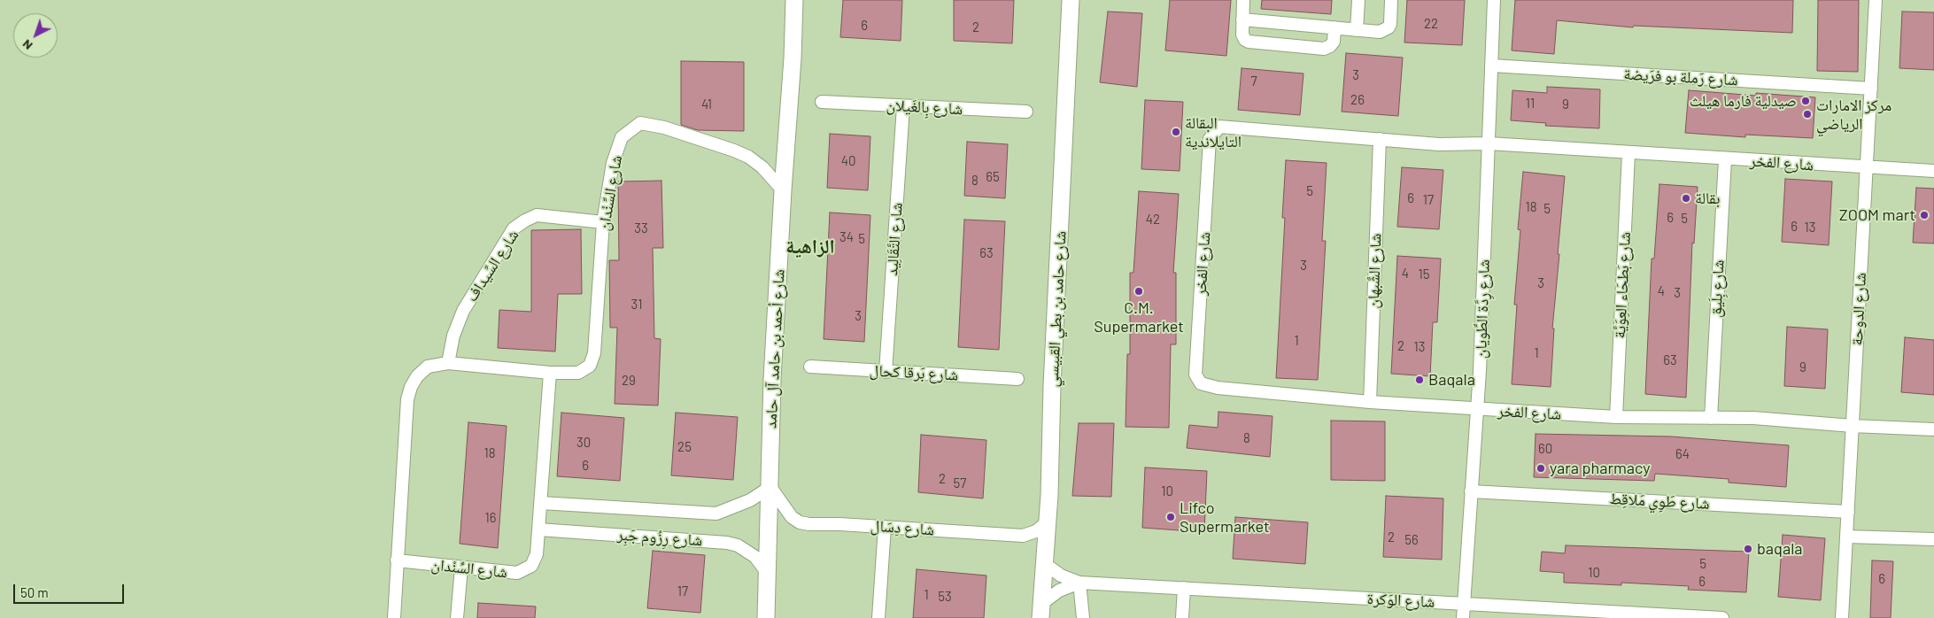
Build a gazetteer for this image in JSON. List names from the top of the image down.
{
  "streets": {
    "main road": ["شارع حامد بن بطي القبيسي", "شارع أحمد بن حامد آل حامد"],
    "street": [
      "شارع رَملة بو فرَيضة",
      "شارع بِالغَيلان",
      "شارع الفخر",
      "شارع السِّنْدان",
      "شارع التَّقَالِيد",
      "شارع السِّيداف",
      "شارع الشَّبهان",
      "شارع بَطحَاء العِوَيَّة",
      "شارع بِلَيق",
      "شارع رِدَّة الطِّويان",
      "شارع الدوحة",
      "شارع بَرقا كحال",
      "شارع طَوِي مَلاقِط",
      "شارع دِسَال",
      "شارع رِزُوم جَبِر",
      "شارع الوَكرة"
    ]
  },
  "crossings": [
    ["شارع رَملة بو فرَيضة", "شارع رِدَّة الطِّويان"],
    ["شارع رَملة بو فرَيضة", "شارع الدوحة"],
    ["شارع بِالغَيلان", "شارع التَّقَالِيد"],
    ["شارع الفخر", "شارع الشَّبهان"],
    ["شارع الفخر", "شارع بَطحَاء العِوَيَّة"],
    ["شارع الفخر", "شارع بِلَيق"],
    ["شارع الفخر", "شارع رِدَّة الطِّويان"],
    ["شارع الفخر", "شارع الدوحة"],
    ["شارع السِّنْدان", "شارع السِّيداف"],
    ["شارع السِّنْدان", "شارع أحمد بن حامد آل حامد"],
    ["شارع السِّنْدان", "شارع رِزُوم جَبِر"],
    ["شارع التَّقَالِيد", "شارع بَرقا كحال"],
    ["شارع حامد بن بطي القبيسي", "شارع دِسَال"],
    ["شارع حامد بن بطي القبيسي", "شارع الوَكرة"],
    ["شارع رِدَّة الطِّويان", "شارع طَوِي مَلاقِط"],
    ["شارع رِدَّة الطِّويان", "شارع الوَكرة"],
    ["شارع الدوحة", "شارع طَوِي مَلاقِط"],
    ["شارع أحمد بن حامد آل حامد", "شارع دِسَال"],
    ["شارع أحمد بن حامد آل حامد", "شارع رِزُوم جَبِر"],
    ["شارع دِسَال", "شارع رِزُوم جَبِر"]
  ],
  "districts": ["الزاهية"],
  "places": [
    "صيدلية فارما هيلث",
    "مركز الامارات الرياضي",
    "البقالة التايلاندية",
    "بقالة",
    "ZOOM mart",
    "C.M. Supermarket",
    "Baqala",
    "yara pharmacy",
    "Lifco Supermarket",
    "baqala"
  ],
  "house_numbers": [
    "22",
    "6",
    "2",
    "3",
    "7",
    "26",
    "11",
    "41",
    "9",
    "40",
    "65",
    "8",
    "5",
    "6",
    "17",
    "18",
    "5",
    "6",
    "5",
    "42",
    "6",
    "13",
    "33",
    "34",
    "5",
    "63",
    "3",
    "4",
    "15",
    "3",
    "4",
    "3",
    "31",
    "3",
    "1",
    "2",
    "13",
    "1",
    "63",
    "9",
    "29",
    "8",
    "30",
    "25",
    "60",
    "18",
    "64",
    "6",
    "2",
    "57",
    "10",
    "16",
    "2",
    "56",
    "5",
    "10",
    "6",
    "6",
    "17",
    "1",
    "53"
  ],
  "scale_bar": "50 m",
  "north": "bottom left"
}
